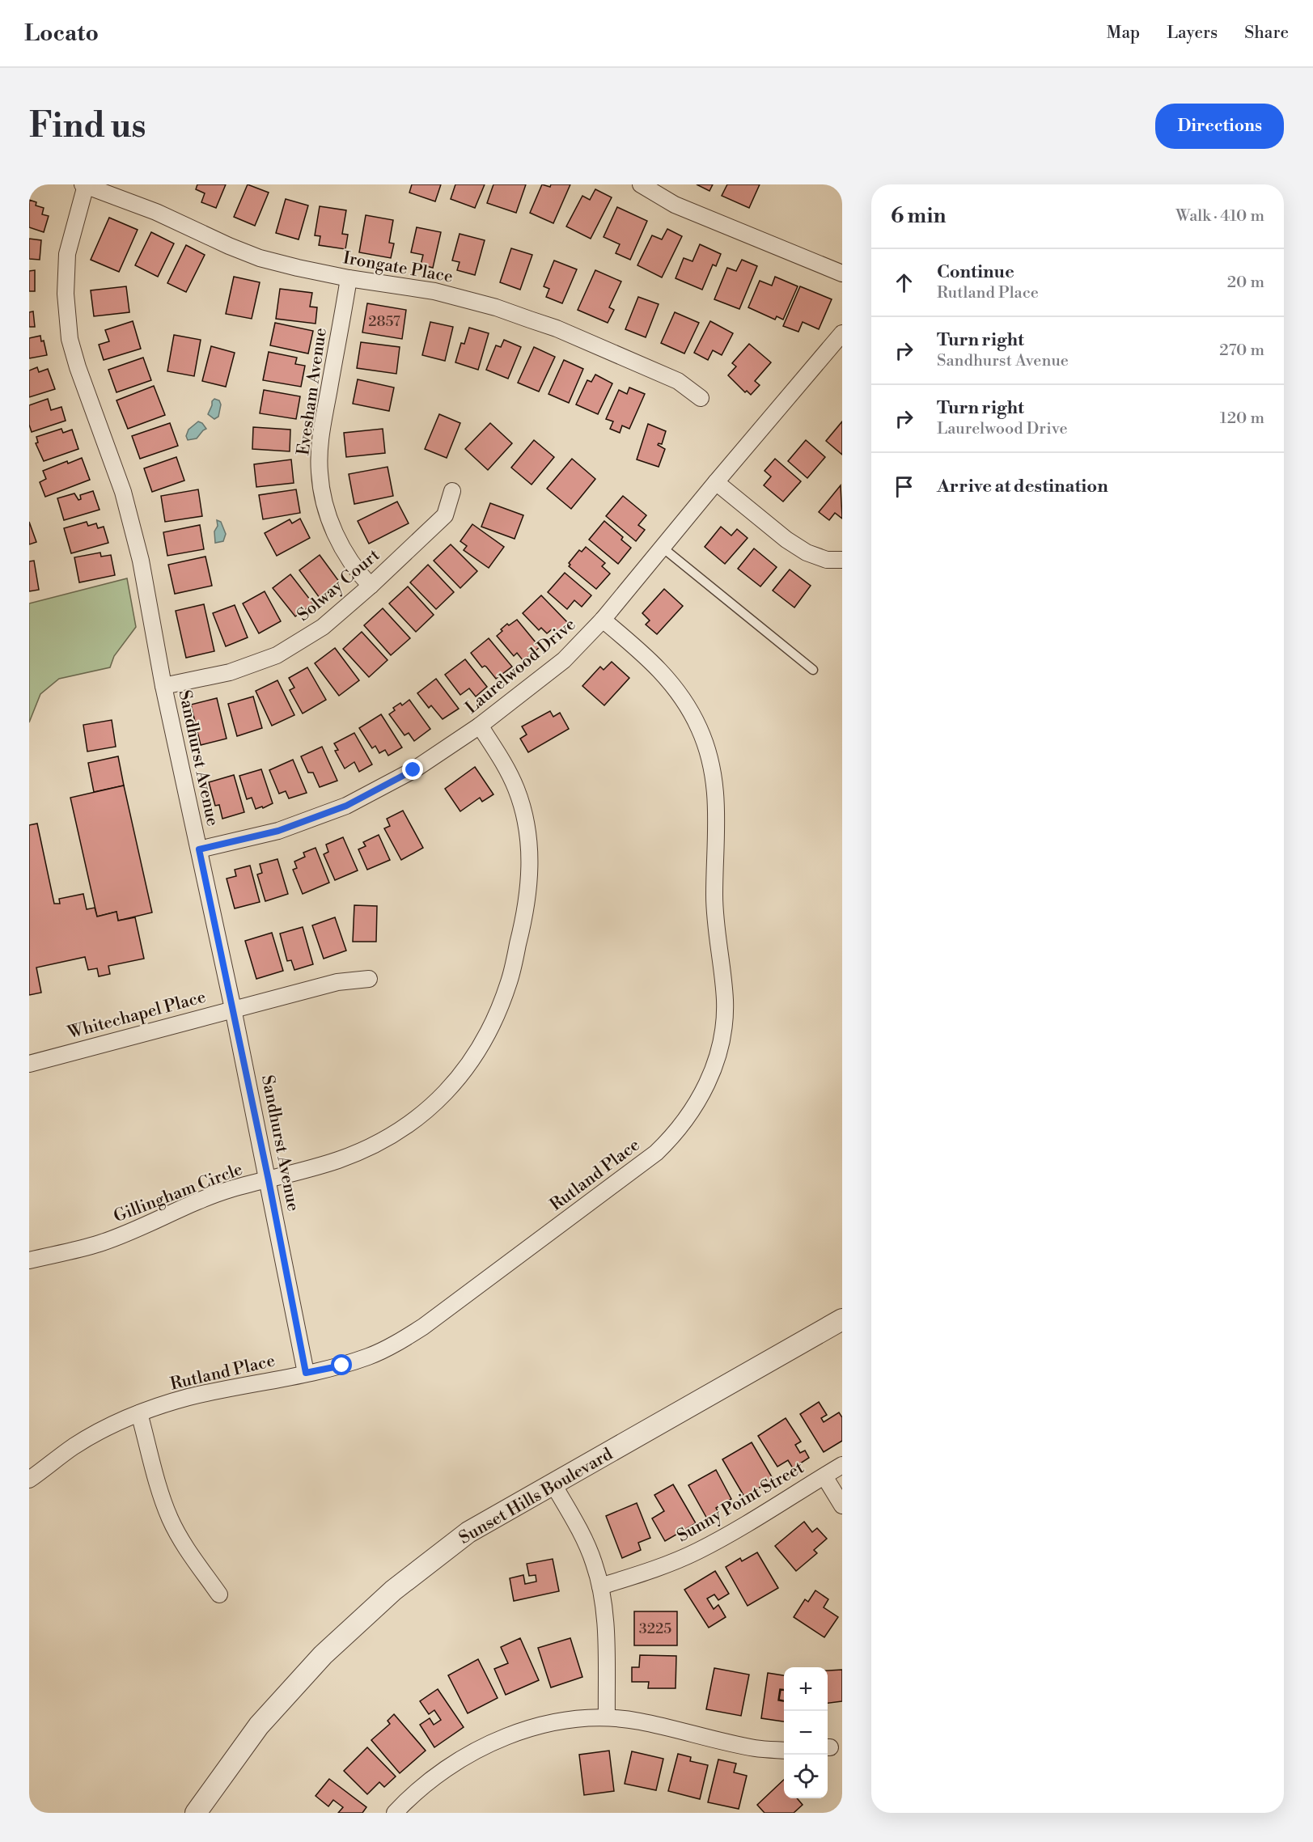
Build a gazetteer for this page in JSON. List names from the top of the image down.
{
  "streets": {
    "street": [
      "Irongate Place",
      "Evesham Avenue",
      "Solway Court",
      "Laurelwood Drive",
      "Sandhurst Avenue",
      "Whitechapel Place",
      "Rutland Place",
      "Gillingham Circle",
      "Sunset Hills Boulevard",
      "Sunny Point Street"
    ]
  },
  "crossings": [
    ["Irongate Place", "Evesham Avenue"],
    ["Irongate Place", "Sandhurst Avenue"],
    ["Evesham Avenue", "Solway Court"],
    ["Solway Court", "Sandhurst Avenue"],
    ["Laurelwood Drive", "Sandhurst Avenue"],
    ["Laurelwood Drive", "Rutland Place"],
    ["Laurelwood Drive", "Gillingham Circle"],
    ["Sandhurst Avenue", "Whitechapel Place"],
    ["Sandhurst Avenue", "Rutland Place"],
    ["Sandhurst Avenue", "Gillingham Circle"]
  ],
  "house_numbers": ["2857", "3225"],
  "page": {
    "header": "Locato",
    "nav": ["Map", "Layers", "Share"],
    "buttons": "Directions",
    "title": "Find us",
    "heading": ["6 min", "Walk · 410 m"],
    "list": [
      ["Continue", "Rutland Place", "20 m"],
      ["Turn right", "Sandhurst Avenue", "270 m"],
      ["Turn right", "Laurelwood Drive", "120 m"],
      "Arrive at destination"
    ],
    "map_buttons": ["+", "−"]
  }
}
